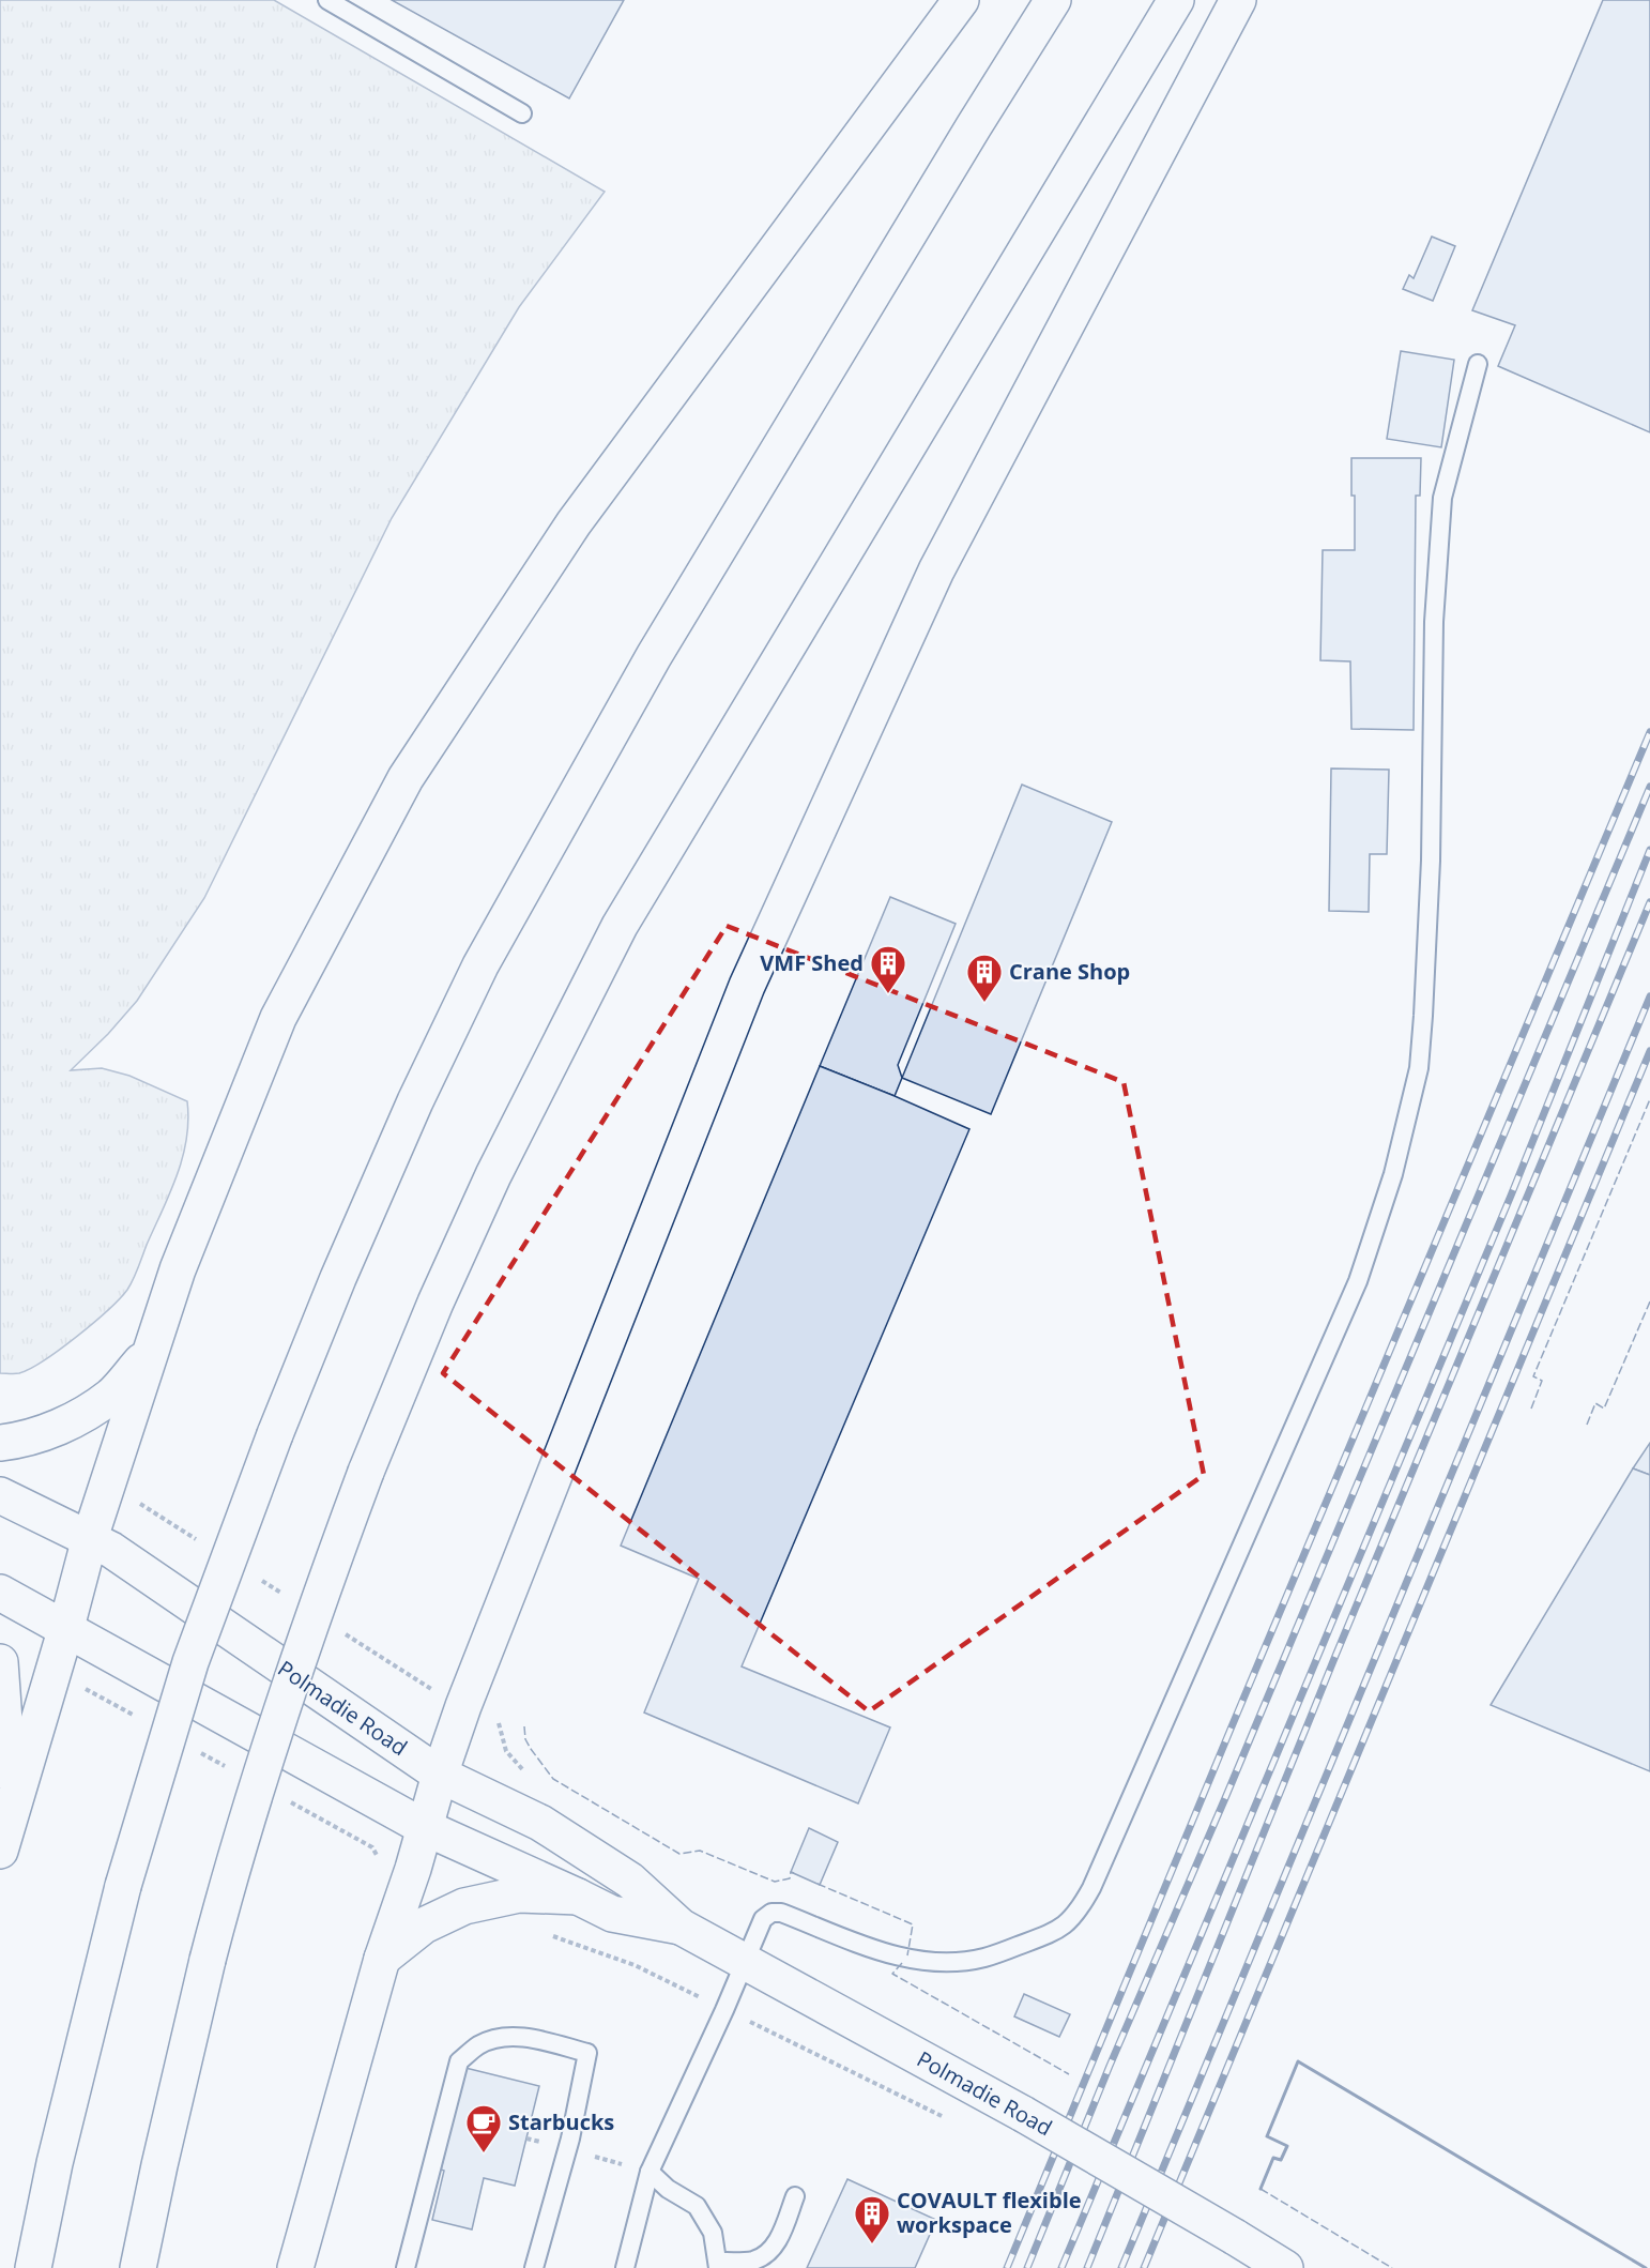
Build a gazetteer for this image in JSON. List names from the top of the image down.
{
  "streets": {
    "main road": ["Polmadie Road"]
  },
  "places": {
    "building": ["VMF Shed", "Crane Shop", "COVAULT flexible workspace"],
    "cafe": ["Starbucks"]
  }
}
